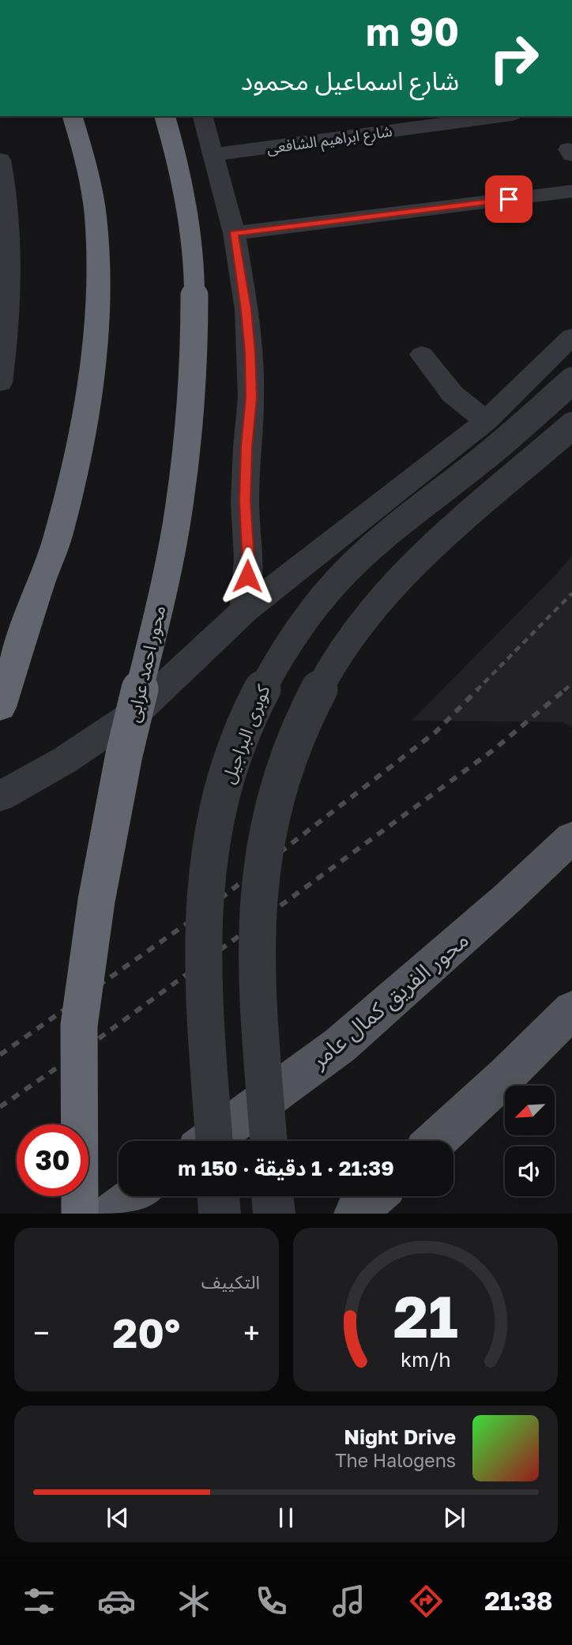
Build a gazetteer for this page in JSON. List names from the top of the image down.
{
  "streets": {
    "highway": ["محور احمد عرابى"],
    "main road": ["محور الفريق كمال عامر"],
    "street": ["شارع ابراهيم الشافعى", "كوبرى البراجيل"]
  },
  "north": "bottom left",
  "page": {
    "turn": ["90 m", "شارع اسماعيل محمود"],
    "limit": "30",
    "trip": "21:39 · 1 دقيقة · 150 m",
    "tile": "التكييف",
    "heat": ["−", "20°", "+"],
    "song": ["Night Drive", "The Halogens"],
    "tabs": "21:38",
    "gauge": ["21", "km/h"]
  }
}
